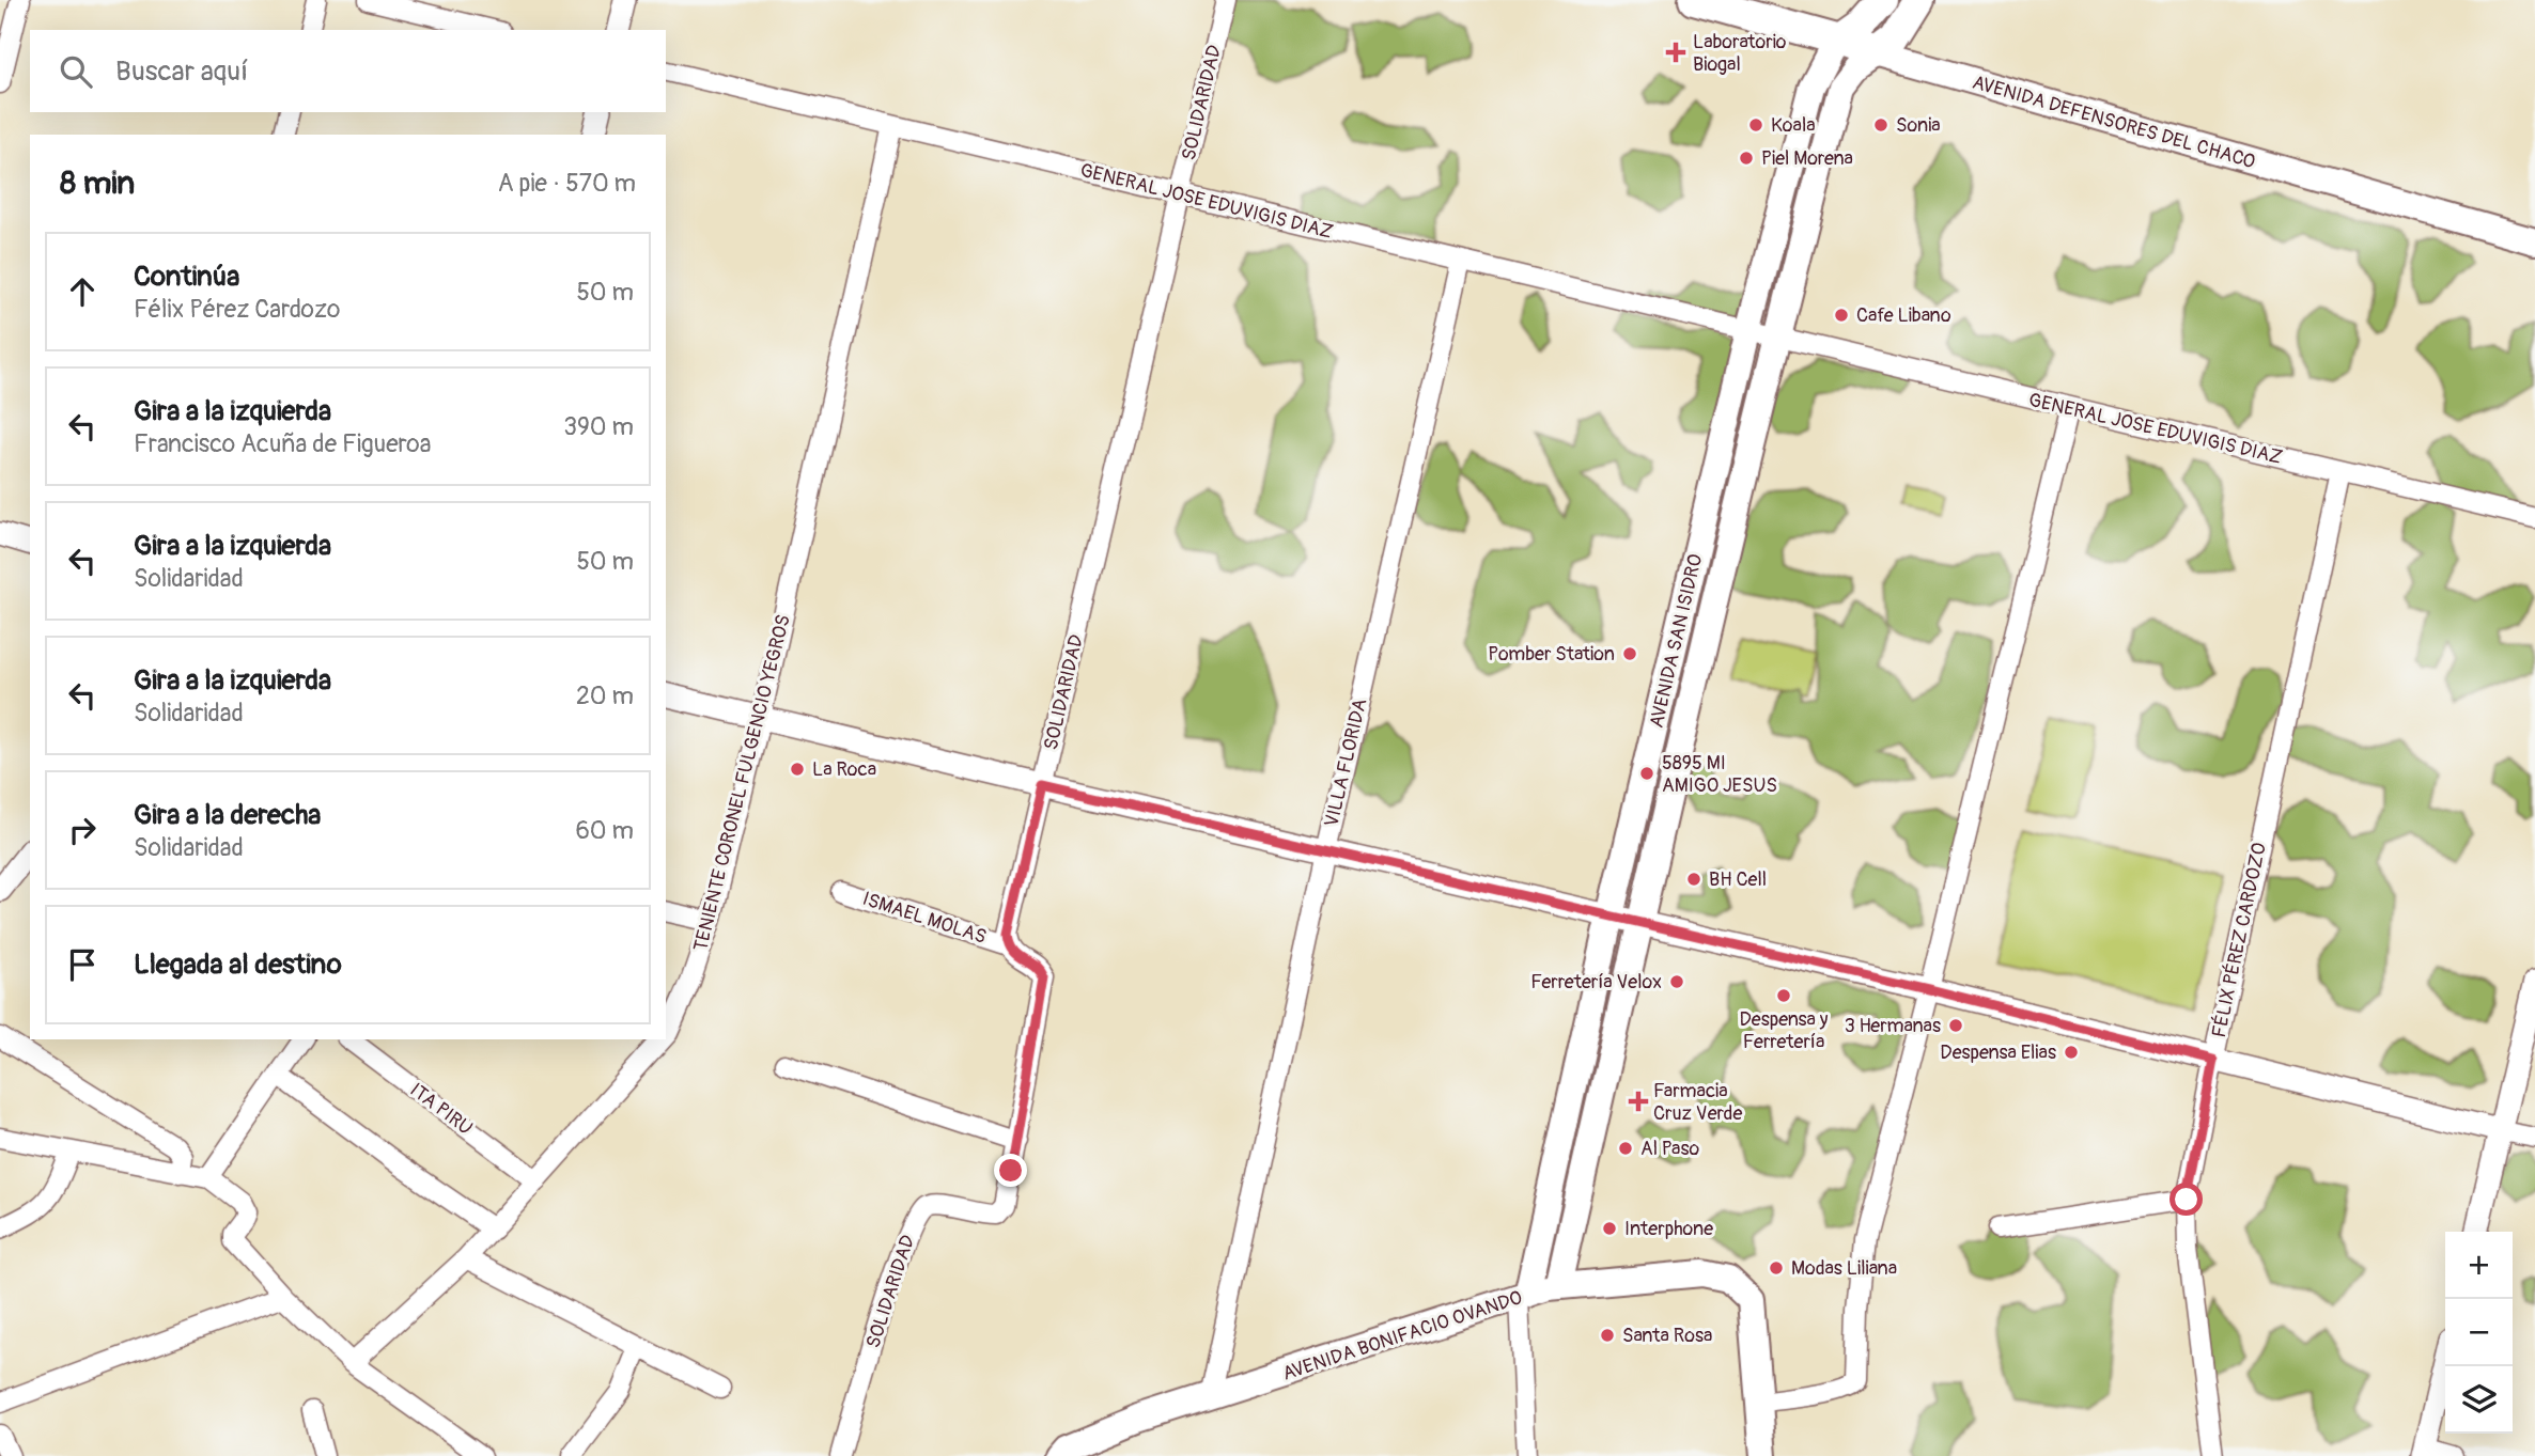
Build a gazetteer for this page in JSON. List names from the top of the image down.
{
  "streets": {
    "main road": ["AVENIDA DEFENSORES DEL CHACO", "AVENIDA SAN ISIDRO", "AVENIDA BONIFACIO OVANDO"],
    "street": [
      "SOLIDARIDAD",
      "GENERAL JOSE EDUVIGIS DIAZ",
      "VILLA FLORIDA",
      "TENIENTE CORONEL FULGENCIO YEGROS",
      "ISMAEL MOLAS",
      "FÉLIX PÉREZ CARDOZO",
      "ITA PIRU"
    ]
  },
  "crossings": [
    ["SOLIDARIDAD", "GENERAL JOSE EDUVIGIS DIAZ"],
    ["SOLIDARIDAD", "ISMAEL MOLAS"],
    ["AVENIDA DEFENSORES DEL CHACO", "AVENIDA SAN ISIDRO"],
    ["GENERAL JOSE EDUVIGIS DIAZ", "AVENIDA SAN ISIDRO"],
    ["GENERAL JOSE EDUVIGIS DIAZ", "VILLA FLORIDA"],
    ["GENERAL JOSE EDUVIGIS DIAZ", "TENIENTE CORONEL FULGENCIO YEGROS"],
    ["GENERAL JOSE EDUVIGIS DIAZ", "FÉLIX PÉREZ CARDOZO"],
    ["AVENIDA SAN ISIDRO", "AVENIDA BONIFACIO OVANDO"],
    ["VILLA FLORIDA", "AVENIDA BONIFACIO OVANDO"],
    ["TENIENTE CORONEL FULGENCIO YEGROS", "ITA PIRU"]
  ],
  "places": {
    "health": ["Laboratorio Biogal", "Farmacia Cruz Verde"],
    "other": [
      "Koala",
      "Sonia",
      "Piel Morena",
      "Cafe Libano",
      "Pomber Station",
      "La Roca",
      "5895 MI AMIGO JESUS",
      "BH Cell",
      "Ferretería Velox",
      "Despensa y Ferretería",
      "3 Hermanas",
      "Despensa Elias",
      "Al Paso",
      "Interphone",
      "Modas Liliana",
      "Santa Rosa"
    ]
  },
  "page": {
    "search": "Buscar aquí",
    "heading": ["8 min", "A pie · 570 m"],
    "list": [
      ["Continúa", "Félix Pérez Cardozo", "50 m"],
      ["Gira a la izquierda", "Francisco Acuña de Figueroa", "390 m"],
      ["Gira a la izquierda", "Solidaridad", "50 m"],
      ["Gira a la izquierda", "Solidaridad", "20 m"],
      ["Gira a la derecha", "Solidaridad", "60 m"],
      "Llegada al destino"
    ],
    "map_buttons": ["+", "−"]
  }
}
